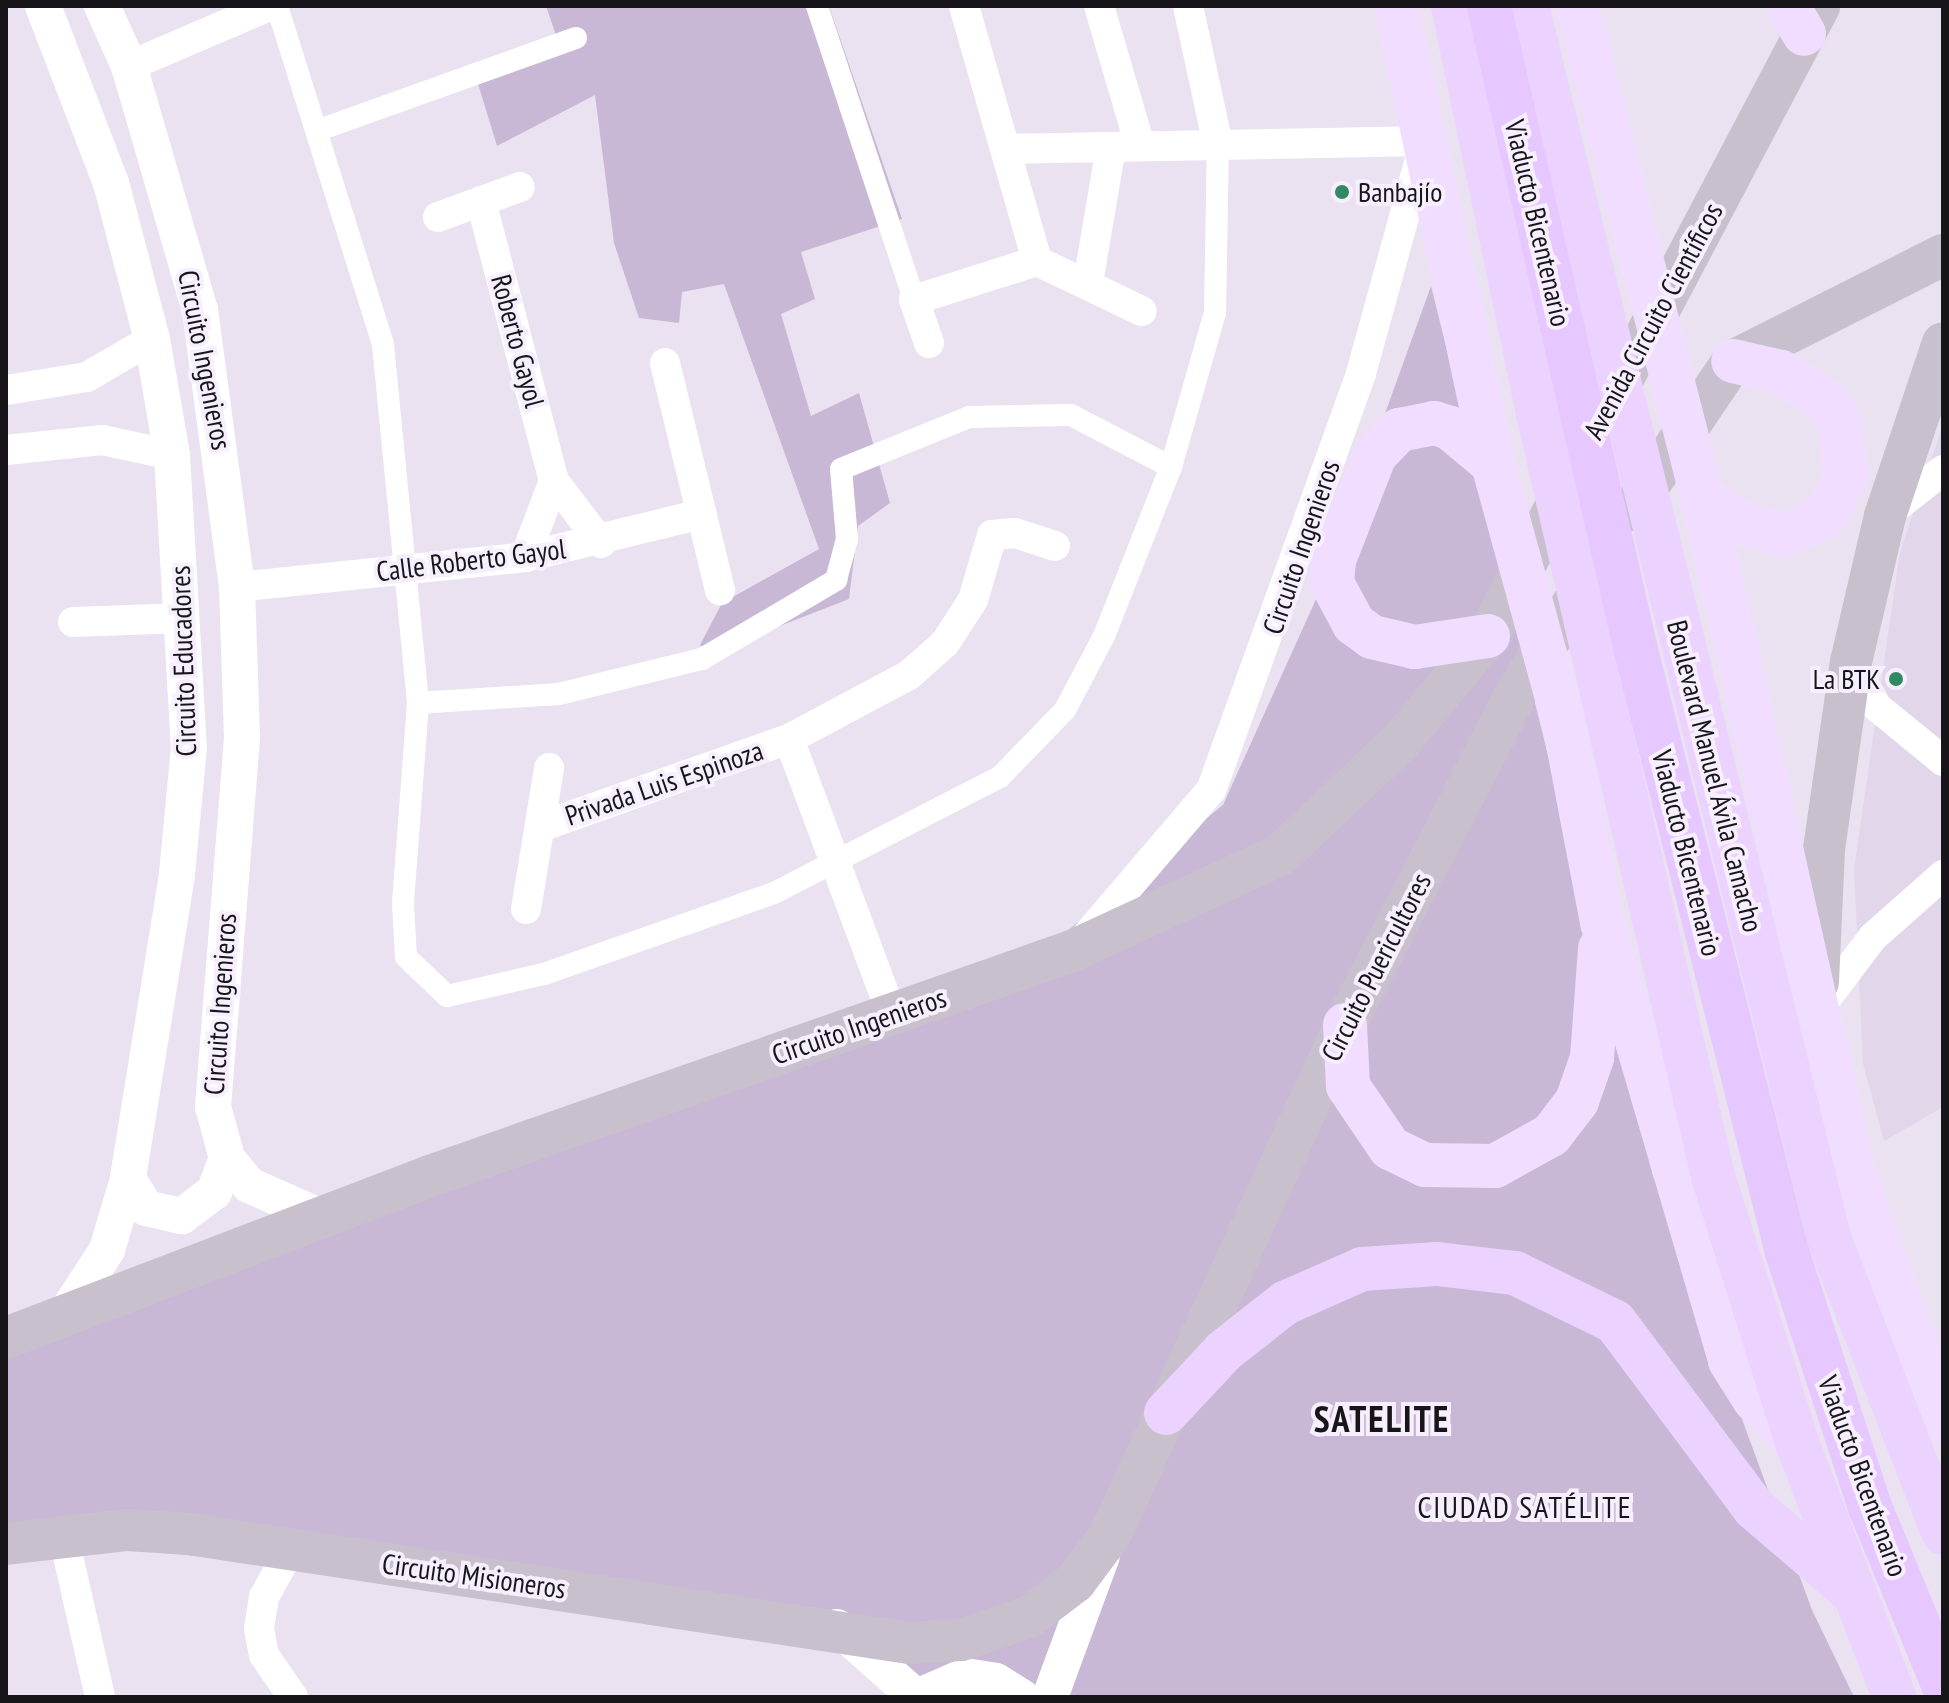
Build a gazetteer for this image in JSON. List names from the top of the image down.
{
  "streets": {
    "highway": ["Viaducto Bicentenario", "Boulevard Manuel Ávila Camacho"],
    "main road": [
      "Avenida Circuito Científicos",
      "Circuito Ingenieros",
      "Circuito Puericultores",
      "Circuito Misioneros"
    ],
    "street": [
      "Roberto Gayol",
      "Calle Roberto Gayol",
      "Circuito Educadores",
      "Privada Luis Espinoza"
    ]
  },
  "crossings": [
    ["Avenida Circuito Científicos", "Circuito Ingenieros"],
    ["Roberto Gayol", "Calle Roberto Gayol"],
    ["Circuito Ingenieros", "Calle Roberto Gayol"],
    ["Circuito Ingenieros", "Privada Luis Espinoza"],
    ["Circuito Puericultores", "Circuito Misioneros"]
  ],
  "districts": ["SATELITE", "CIUDAD SATÉLITE"],
  "places": ["Banbajío", "La BTK"]
}
